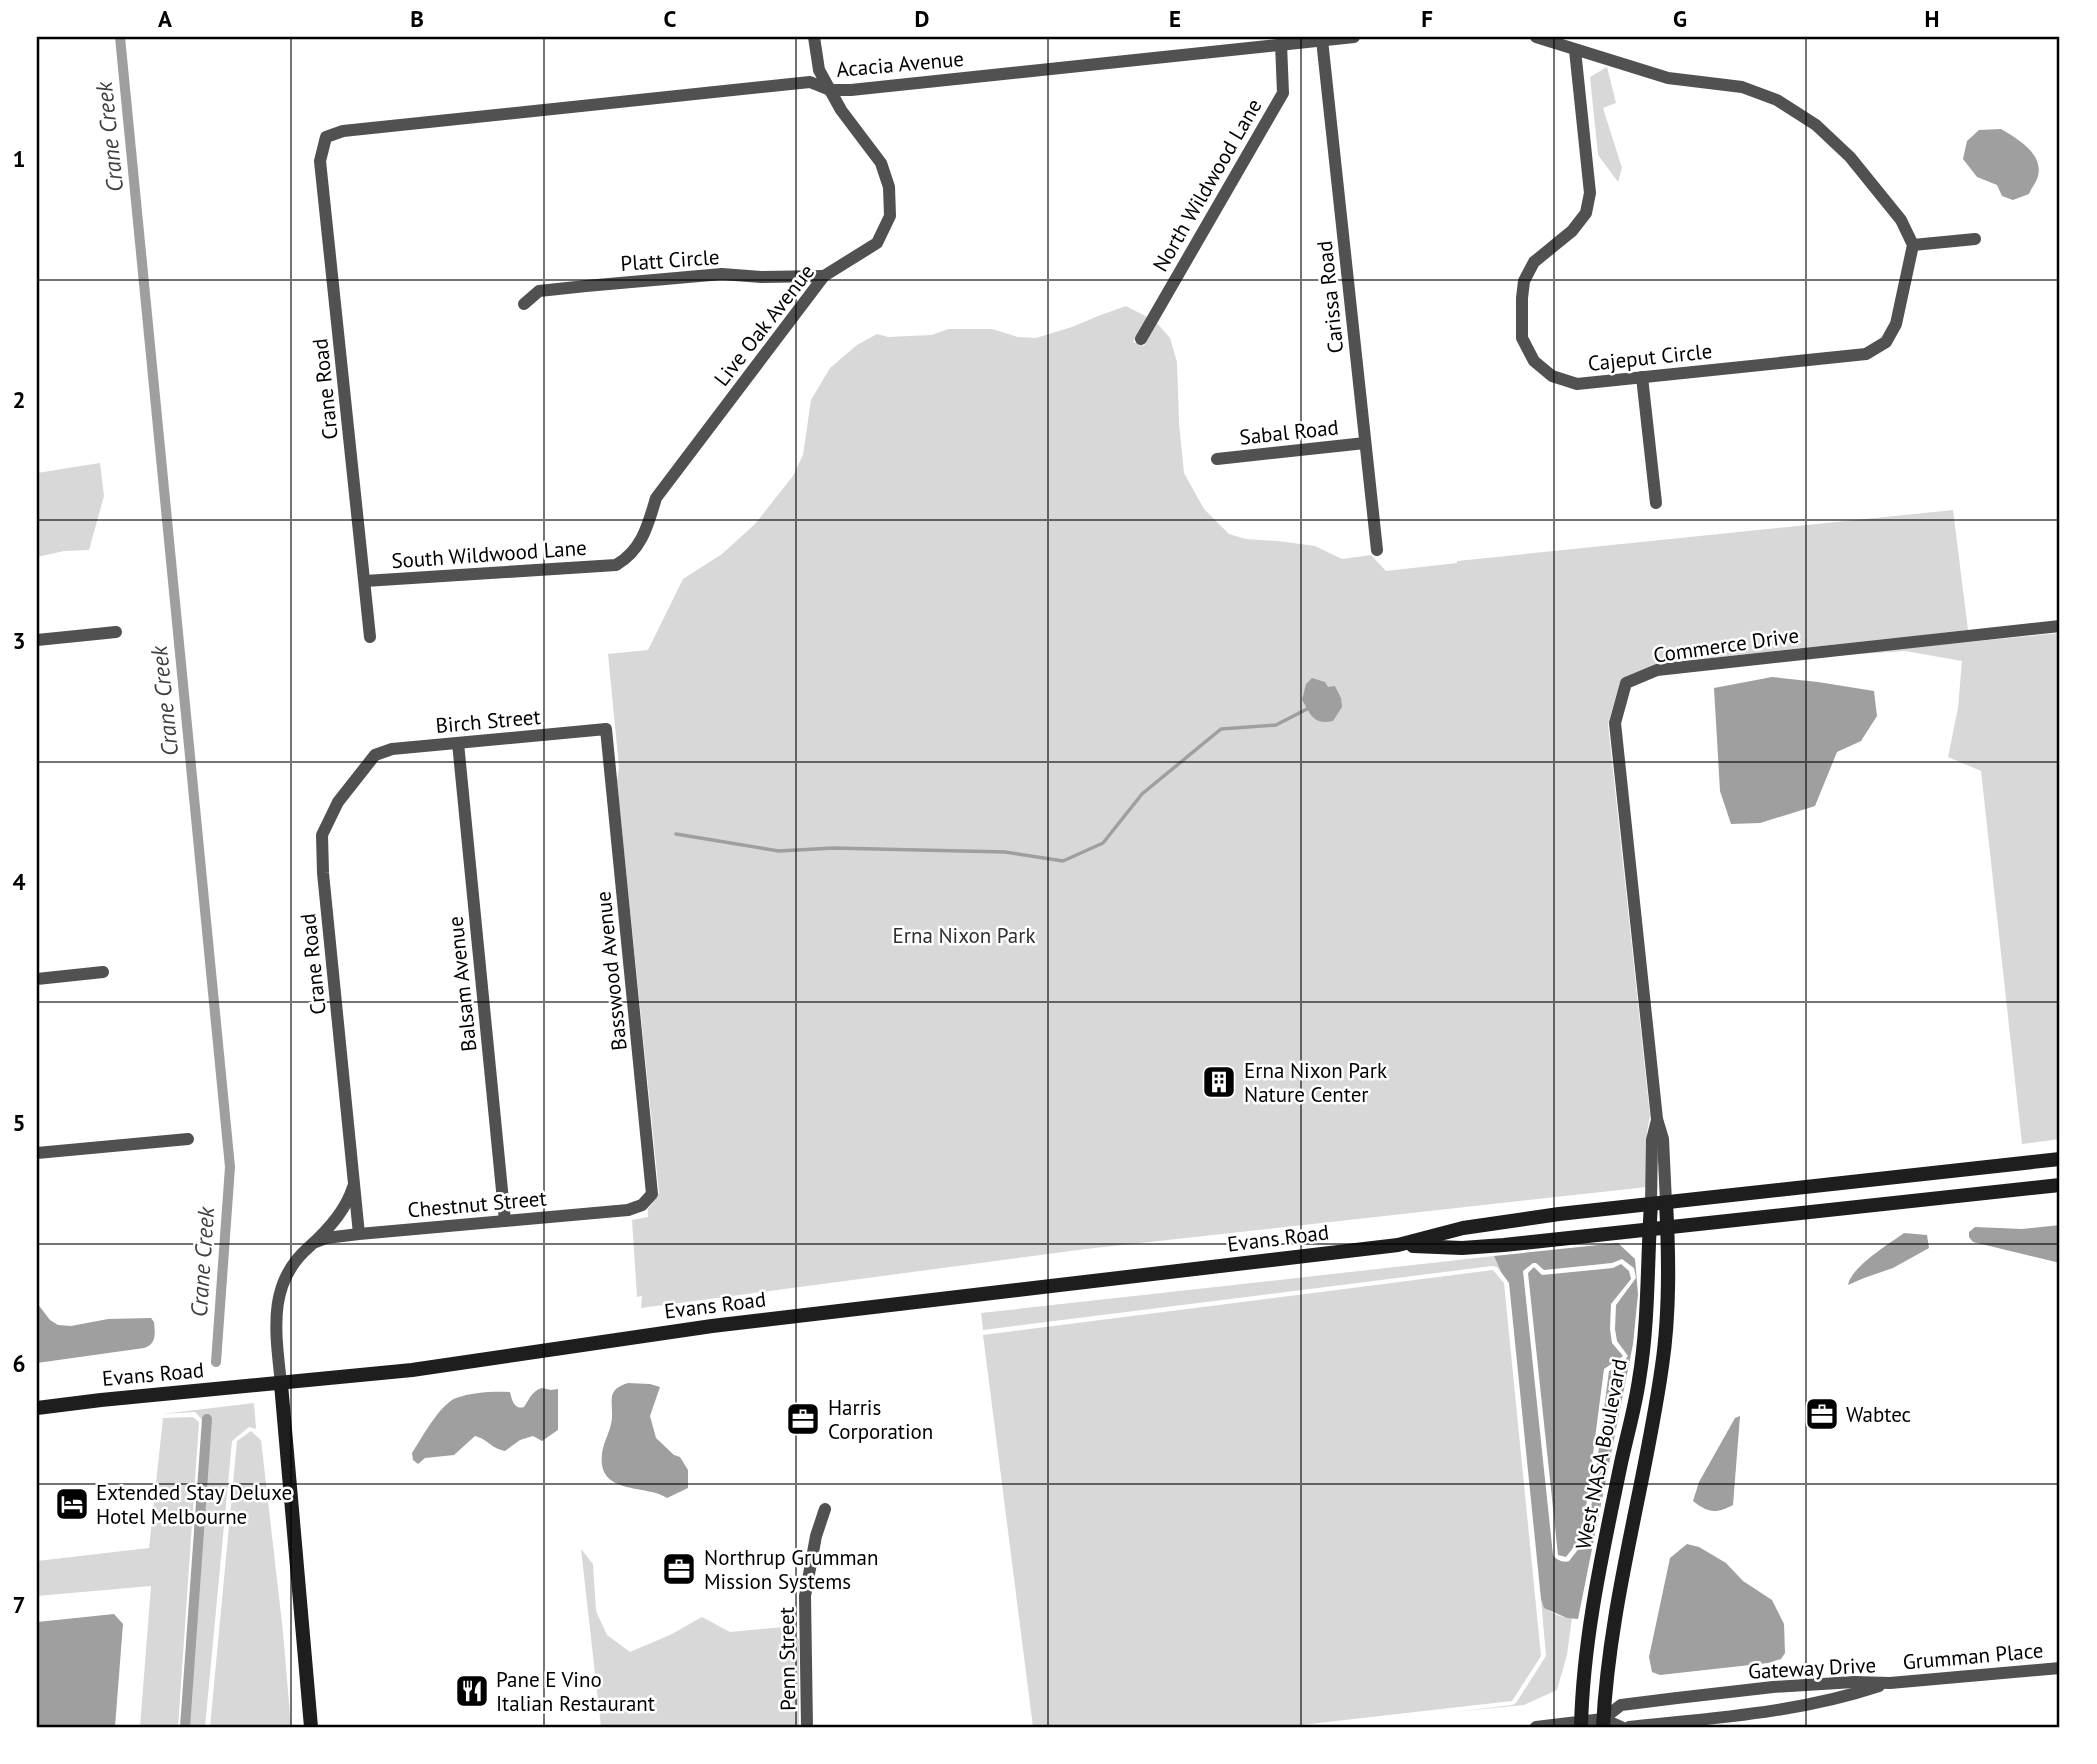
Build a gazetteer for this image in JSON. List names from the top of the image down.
{
  "streets": {
    "street": [
      "Acacia Avenue",
      "North Wildwood Lane",
      "Platt Circle",
      "Carissa Road",
      "Live Oak Avenue",
      "Cajeput Circle",
      "Crane Road",
      "Sabal Road",
      "South Wildwood Lane",
      "Commerce Drive",
      "Birch Street",
      "Basswood Avenue",
      "Balsam Avenue",
      "Chestnut Street",
      "Evans Road",
      "West NASA Boulevard",
      "Grumman Place",
      "Penn Street",
      "Gateway Drive"
    ]
  },
  "crossings": [
    ["Acacia Avenue", "North Wildwood Lane"],
    ["Acacia Avenue", "Carissa Road"],
    ["Acacia Avenue", "Live Oak Avenue"],
    ["Acacia Avenue", "Crane Road"],
    ["Platt Circle", "Live Oak Avenue"],
    ["Carissa Road", "Sabal Road"],
    ["Live Oak Avenue", "South Wildwood Lane"],
    ["Crane Road", "South Wildwood Lane"],
    ["Crane Road", "Birch Street"],
    ["Crane Road", "Chestnut Street"],
    ["Commerce Drive", "Evans Road"],
    ["Commerce Drive", "West NASA Boulevard"],
    ["Birch Street", "Basswood Avenue"],
    ["Birch Street", "Balsam Avenue"],
    ["Basswood Avenue", "Chestnut Street"],
    ["Balsam Avenue", "Chestnut Street"],
    ["Evans Road", "West NASA Boulevard"],
    ["West NASA Boulevard", "Gateway Drive"],
    ["Grumman Place", "Gateway Drive"]
  ],
  "water": ["Crane Creek"],
  "parks": ["Erna Nixon Park"],
  "places": {
    "building": ["Erna Nixon Park Nature Center"],
    "office": ["Wabtec", "Harris Corporation", "Northrup Grumman Mission Systems"],
    "hotel": ["Extended Stay Deluxe Hotel Melbourne"],
    "restaurant": ["Pane E Vino Italian Restaurant"]
  },
  "grid": {
    "columns": [
      "A",
      "B",
      "C",
      "D",
      "E",
      "F",
      "G",
      "H"
    ],
    "rows": [
      "1",
      "2",
      "3",
      "4",
      "5",
      "6",
      "7"
    ]
  }
}
